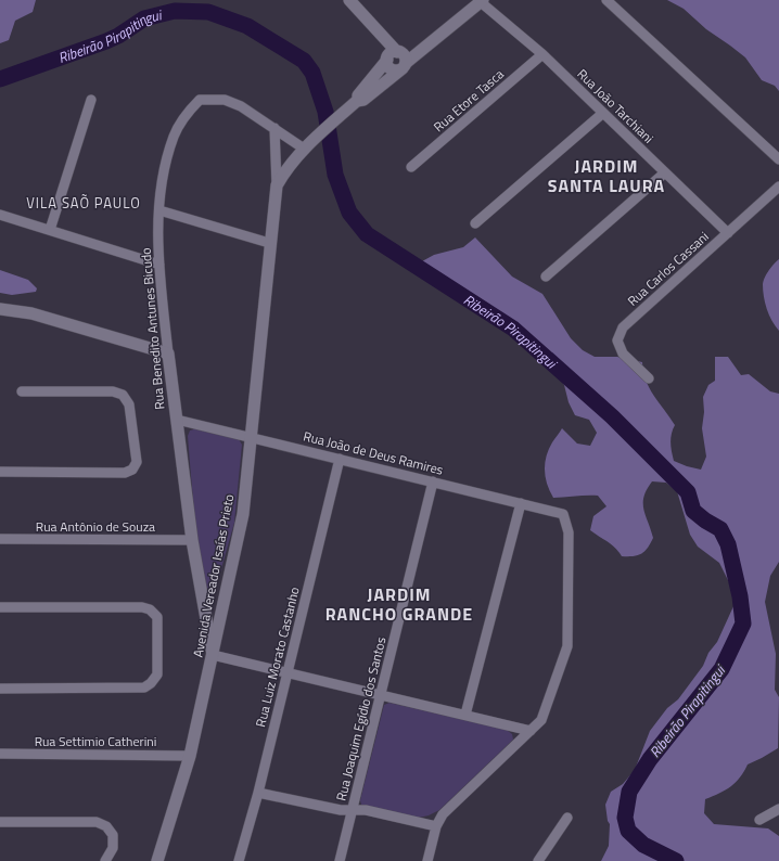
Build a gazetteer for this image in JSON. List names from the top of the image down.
{
  "streets": {
    "main road": ["Rua Benedito Antunes Bicudo", "Avenida Vereador Isaías Prieto"],
    "street": [
      "Rua Etore Tasca",
      "Rua João Tarchiani",
      "Rua Carlos Cassani",
      "Rua João de Deus Ramires",
      "Rua Antônio de Souza",
      "Rua Luiz Morato Castanho",
      "Rua Joaquim Egídio dos Santos",
      "Rua Settimio Catherini"
    ]
  },
  "crossings": [
    ["Rua Etore Tasca", "Rua João Tarchiani"],
    ["Rua João Tarchiani", "Rua Carlos Cassani"],
    ["Rua Benedito Antunes Bicudo", "Rua João de Deus Ramires"],
    ["Rua Benedito Antunes Bicudo", "Rua Antônio de Souza"],
    ["Rua Benedito Antunes Bicudo", "Avenida Vereador Isaías Prieto"],
    ["Rua João de Deus Ramires", "Avenida Vereador Isaías Prieto"],
    ["Rua João de Deus Ramires", "Rua Luiz Morato Castanho"],
    ["Rua João de Deus Ramires", "Rua Joaquim Egídio dos Santos"],
    ["Avenida Vereador Isaías Prieto", "Rua Settimio Catherini"]
  ],
  "districts": ["JARDIM SANTA LAURA", "VILA SAÕ PAULO", "JARDIM RANCHO GRANDE"],
  "water": ["Ribeirão Pirapitingui"]
}
